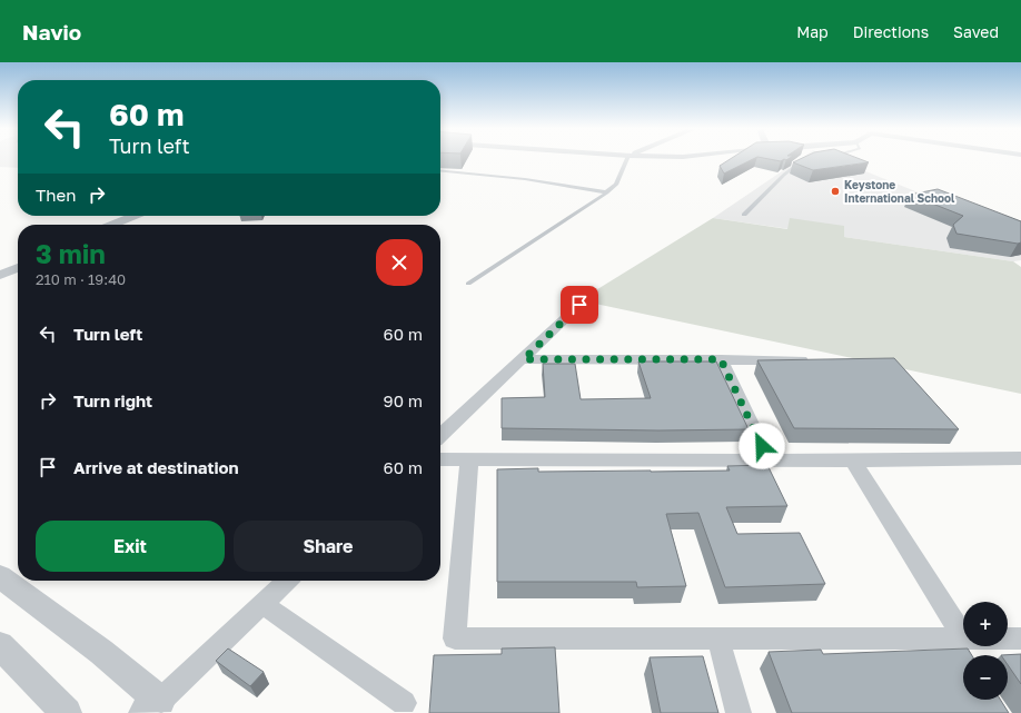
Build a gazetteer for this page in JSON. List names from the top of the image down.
{
  "places": ["Keystone International School"],
  "page": {
    "header": "Navio",
    "nav": ["Map", "Directions", "Saved"],
    "turn": ["60 m", "Turn left"],
    "then": "Then",
    "heading": ["3 min", "210 m · 19:40"],
    "list": [
      {
        "name": "Turn left",
        "value": "60 m"
      },
      {
        "name": "Turn right",
        "value": "90 m"
      },
      {
        "name": "Arrive at destination",
        "value": "60 m"
      }
    ],
    "buttons": ["Exit", "Share"],
    "map_buttons": ["+", "−"]
  }
}
